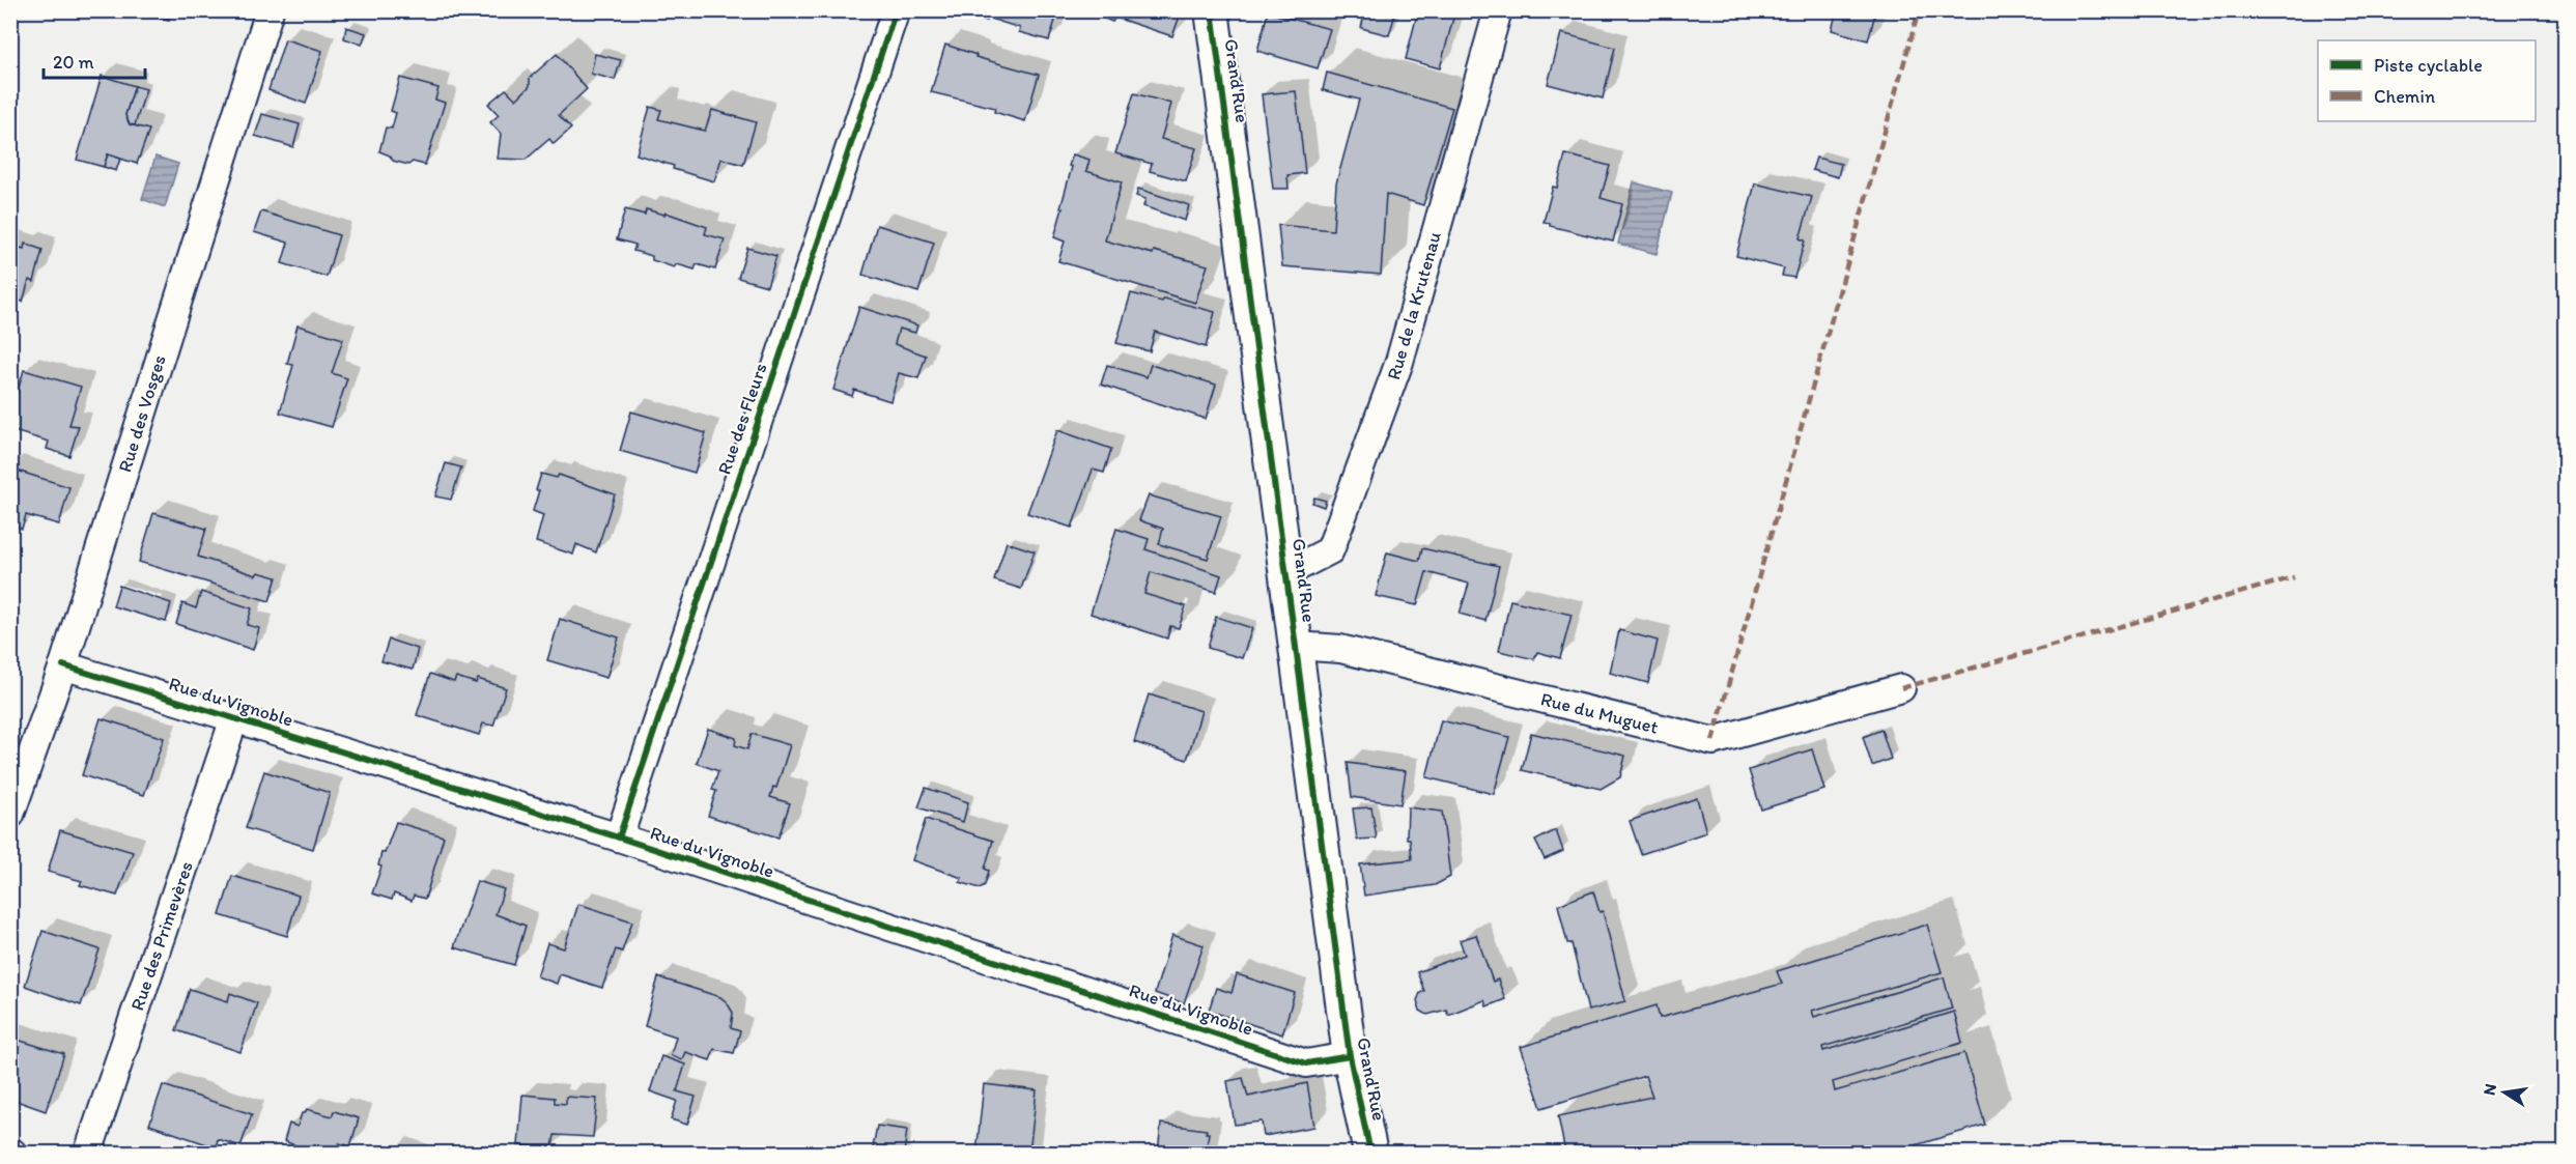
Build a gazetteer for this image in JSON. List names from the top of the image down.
{
  "streets": {
    "street": [
      "Grand'Rue",
      "Rue de la Krutenau",
      "Rue des Vosges",
      "Rue des Fleurs",
      "Rue du Vignoble",
      "Rue du Muguet",
      "Rue des Primevères"
    ]
  },
  "crossings": [
    ["Grand'Rue", "Rue de la Krutenau"],
    ["Grand'Rue", "Rue du Vignoble"],
    ["Grand'Rue", "Rue du Muguet"],
    ["Rue des Vosges", "Rue du Vignoble"],
    ["Rue des Fleurs", "Rue du Vignoble"],
    ["Rue du Vignoble", "Rue des Primevères"]
  ],
  "legend": ["Piste cyclable", "Chemin"],
  "scale_bar": "20 m",
  "north": "left"
}
